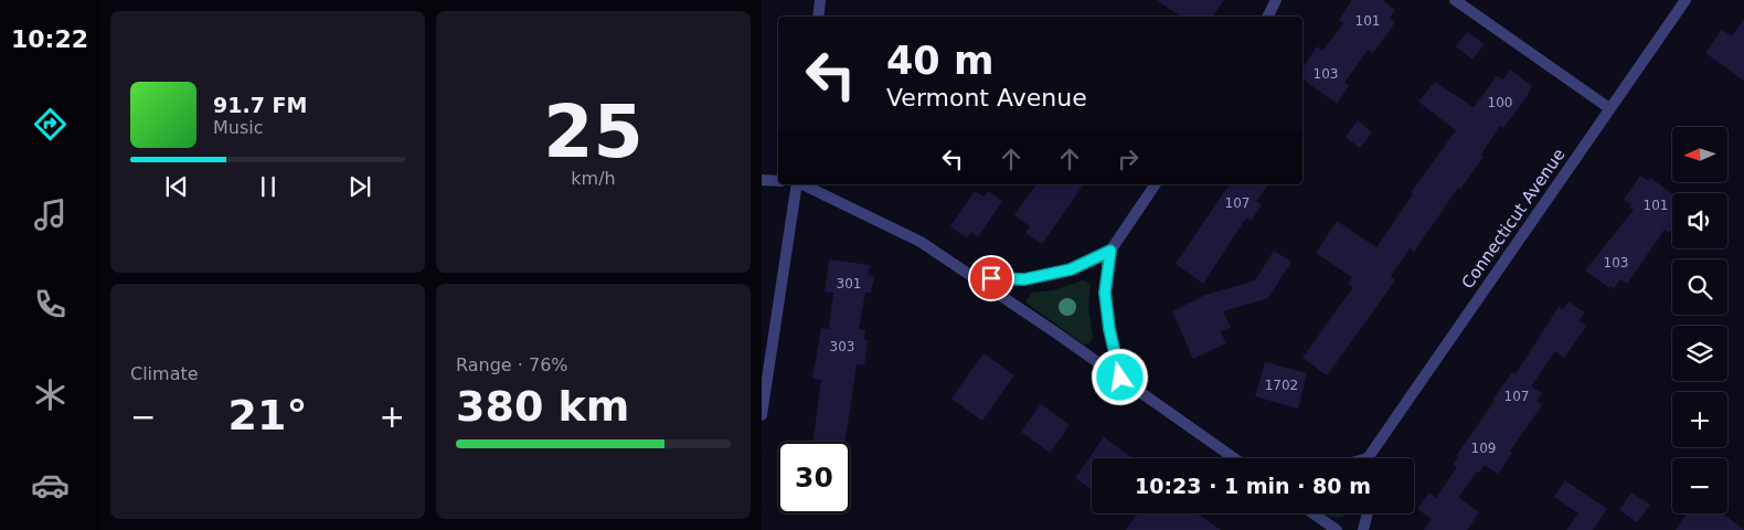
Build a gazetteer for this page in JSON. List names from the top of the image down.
{
  "streets": {
    "street": ["Connecticut Avenue"]
  },
  "house_numbers": [
    "101",
    "103",
    "100",
    "107",
    "101",
    "103",
    "301",
    "303",
    "1702",
    "107",
    "109"
  ],
  "north": "left",
  "page": {
    "tabs": "10:22",
    "tile": [
      ["25", "km/h"],
      "Climate",
      ["Range · 76%", "380 km"]
    ],
    "turn": ["40 m", "Vermont Avenue"],
    "song": ["91.7 FM", "Music"],
    "map_buttons": ["+", "−"],
    "heat": ["−", "21°", "+"],
    "limit": "30",
    "trip": "10:23 · 1 min · 80 m"
  }
}
